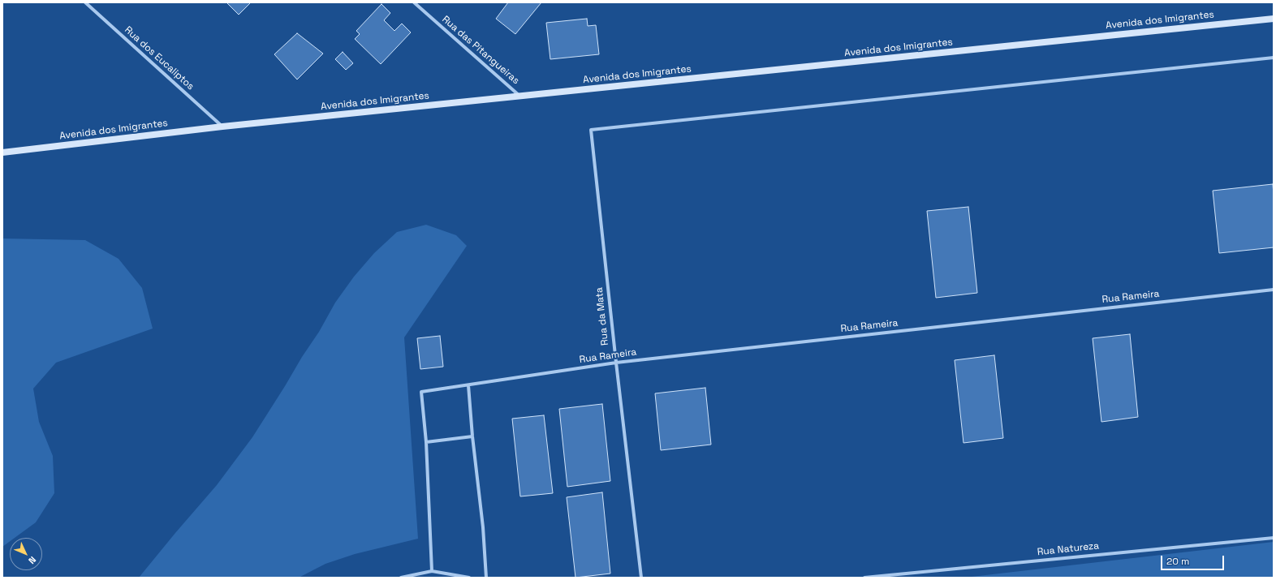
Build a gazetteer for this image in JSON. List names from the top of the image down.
{
  "streets": {
    "street": [
      "Avenida dos Imigrantes",
      "Rua das Pitangueiras",
      "Rua dos Eucaliptos",
      "Rua Rameira",
      "Rua da Mata",
      "Rua Natureza"
    ]
  },
  "crossings": [
    ["Avenida dos Imigrantes", "Rua das Pitangueiras"],
    ["Avenida dos Imigrantes", "Rua dos Eucaliptos"],
    ["Rua Rameira", "Rua da Mata"]
  ],
  "scale_bar": "20 m",
  "north": "bottom right"
}
